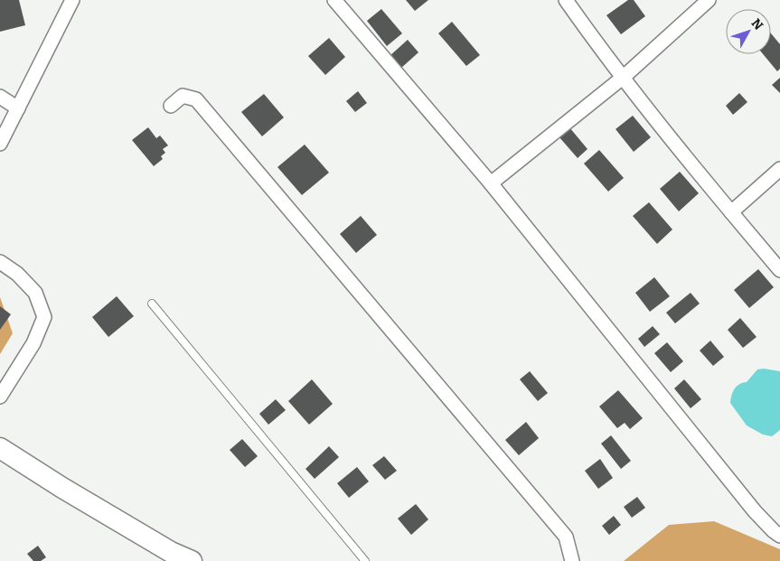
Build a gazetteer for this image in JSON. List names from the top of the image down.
{
  "north": "top right"
}
